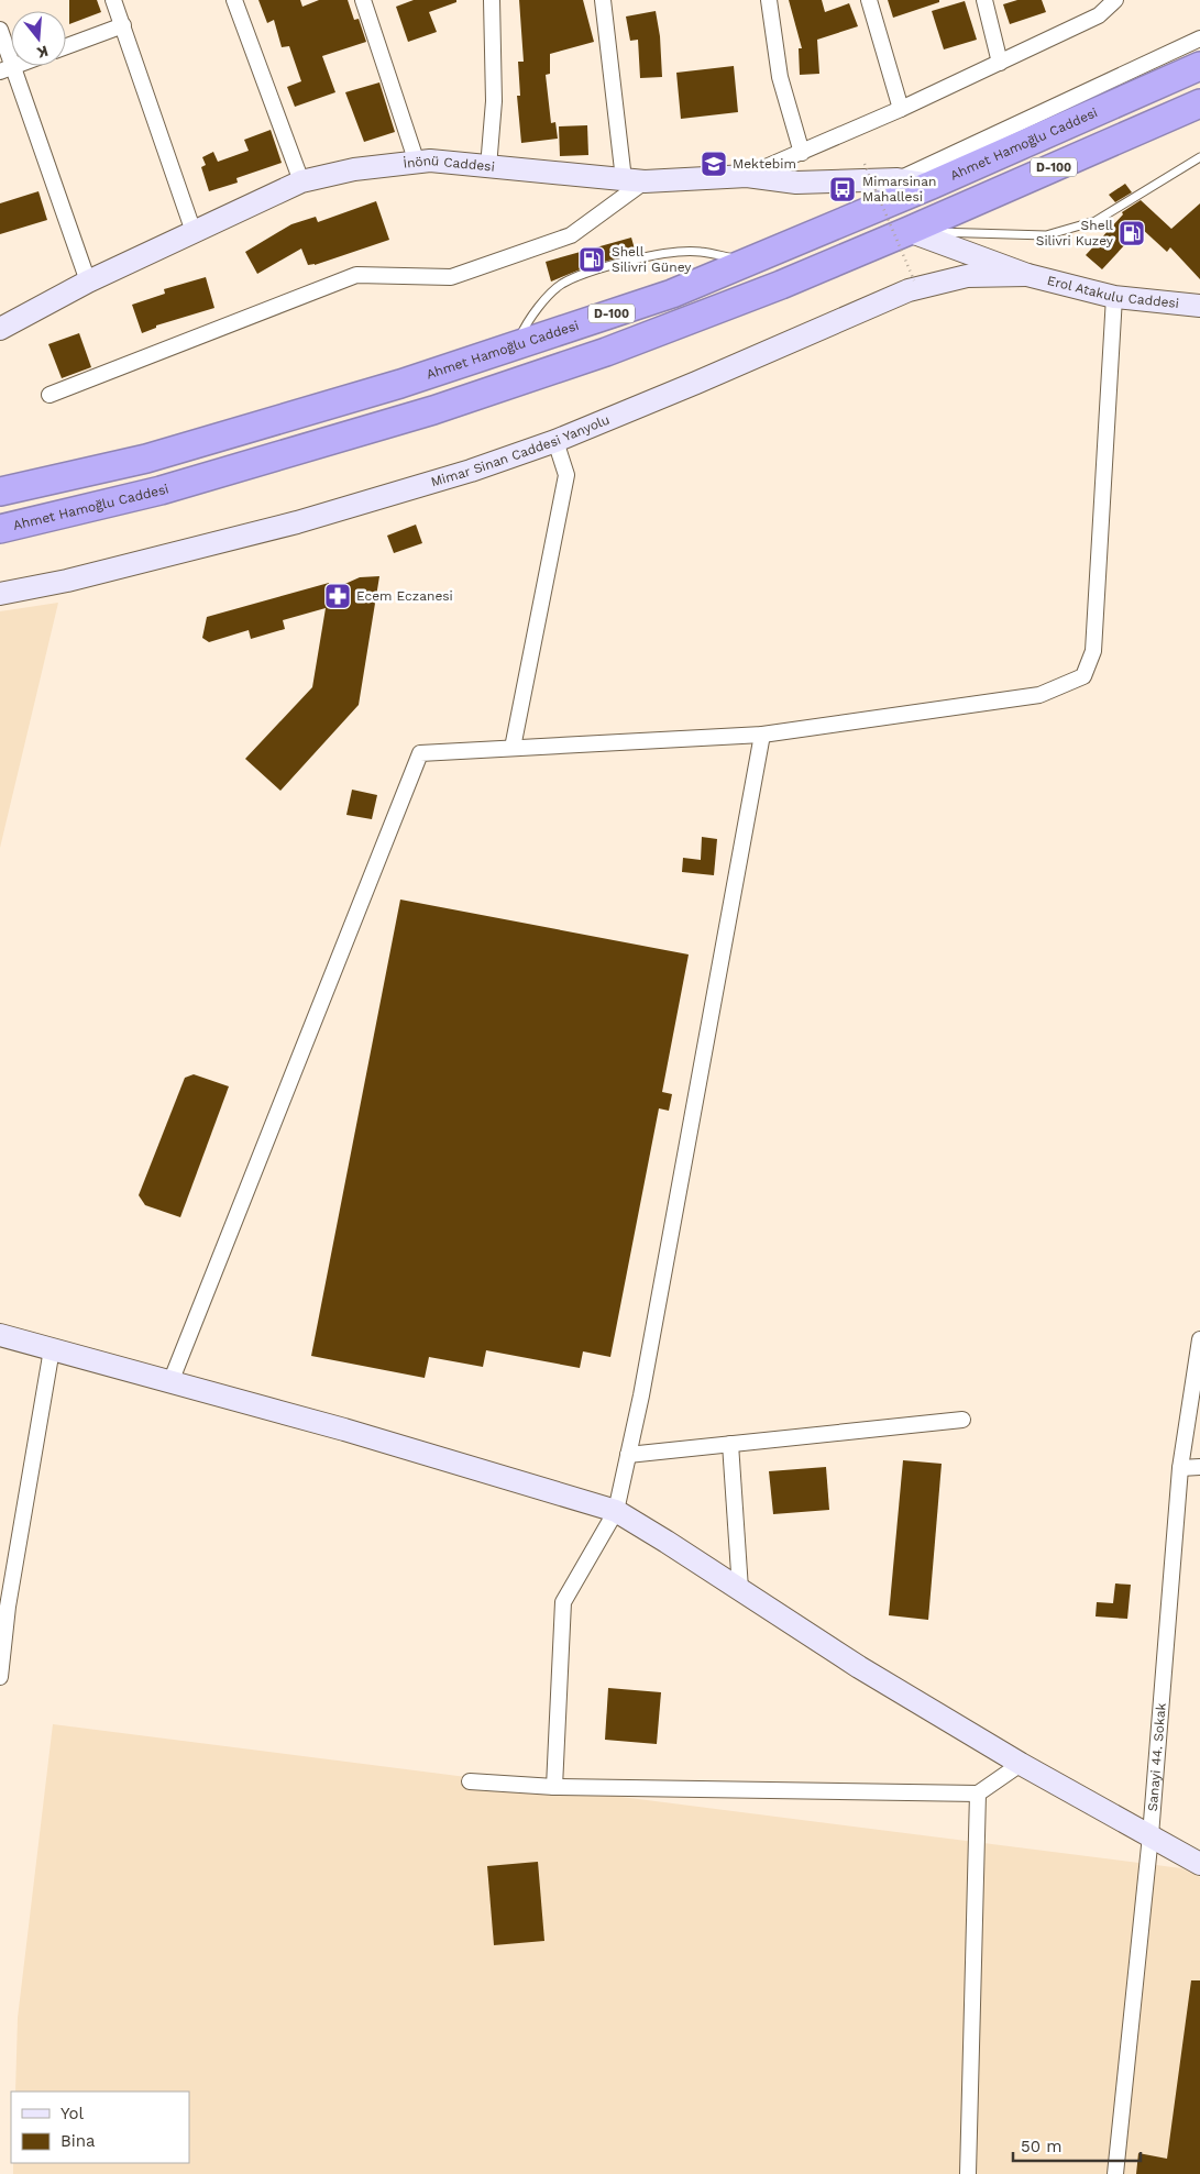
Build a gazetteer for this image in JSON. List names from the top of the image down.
{
  "streets": {
    "highway": ["Ahmet Hamoğlu Caddesi", "D-100"],
    "main road": ["İnönü Caddesi", "Erol Atakulu Caddesi", "Mimar Sinan Caddesi Yanyolu"],
    "street": ["Sanayi 44. Sokak"]
  },
  "crossings": [
    ["Ahmet Hamoğlu Caddesi", "İnönü Caddesi"],
    ["Erol Atakulu Caddesi", "Mimar Sinan Caddesi Yanyolu"]
  ],
  "places": {
    "school or university": ["Mektebim"],
    "bus stop": ["Mimarsinan Mahallesi"],
    "fuel station": ["Shell Silivri Kuzey", "Shell Silivri Güney"],
    "pharmacy": ["Ecem Eczanesi"]
  },
  "legend": ["Yol", "Bina"],
  "scale_bar": "50 m",
  "north": "bottom"
}
